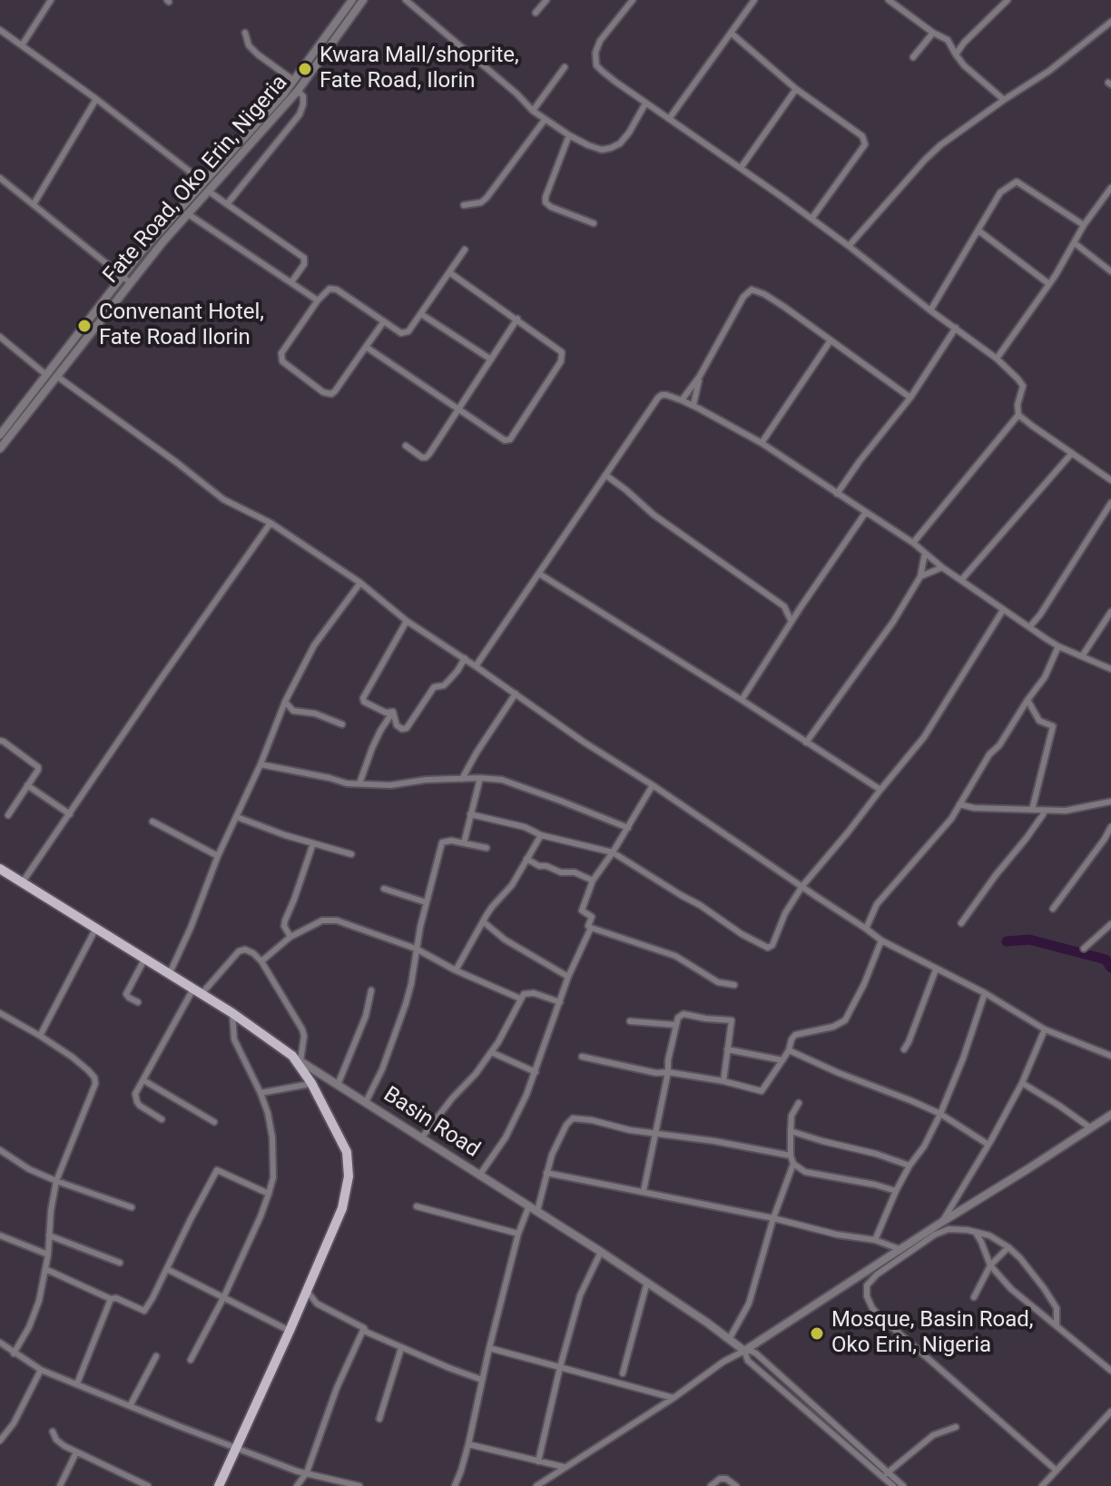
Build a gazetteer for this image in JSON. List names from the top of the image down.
{
  "streets": {
    "main road": ["Basin Road"],
    "street": ["Fate Road, Oko Erin, Nigeria"]
  },
  "places": ["Kwara Mall/shoprite, Fate Road, Ilorin", "Convenant Hotel, Fate Road Ilorin", "Mosque, Basin Road, Oko Erin, Nigeria"]
}
